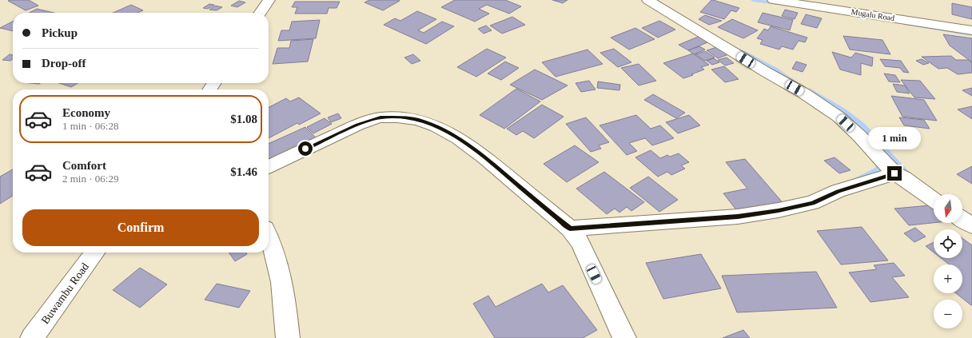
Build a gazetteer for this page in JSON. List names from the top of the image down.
{
  "streets": {
    "street": ["Mugalu Road", "Buwambu Road"]
  },
  "north": "bottom",
  "page": {
    "banner": ["Pickup", "Drop-off"],
    "list": [
      {
        "name": "Economy",
        "note": "1 min · 06:28",
        "value": "$1.08"
      },
      {
        "name": "Comfort",
        "note": "2 min · 06:29",
        "value": "$1.46"
      }
    ],
    "bubble": "1 min",
    "map_buttons": ["+", "−"],
    "buttons": "Confirm"
  }
}
